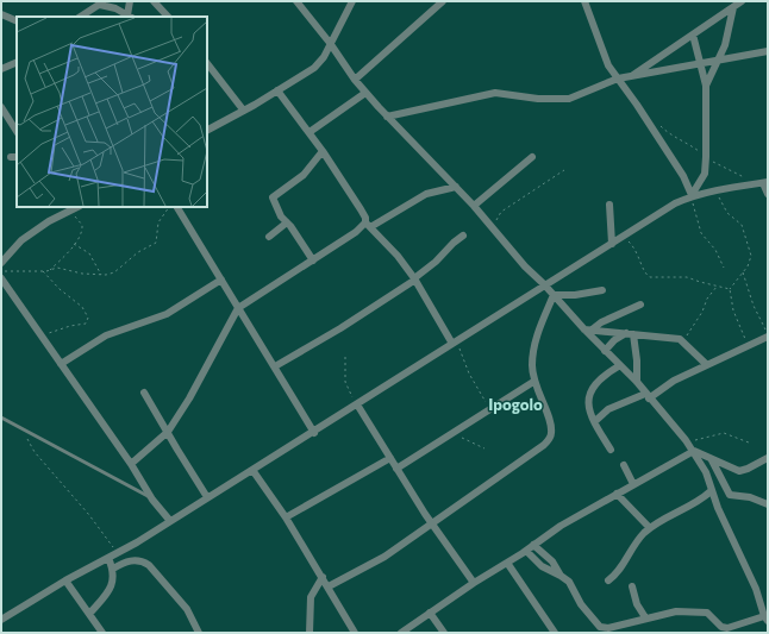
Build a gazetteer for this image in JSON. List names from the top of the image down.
{
  "districts": ["Ipogolo"]
}
